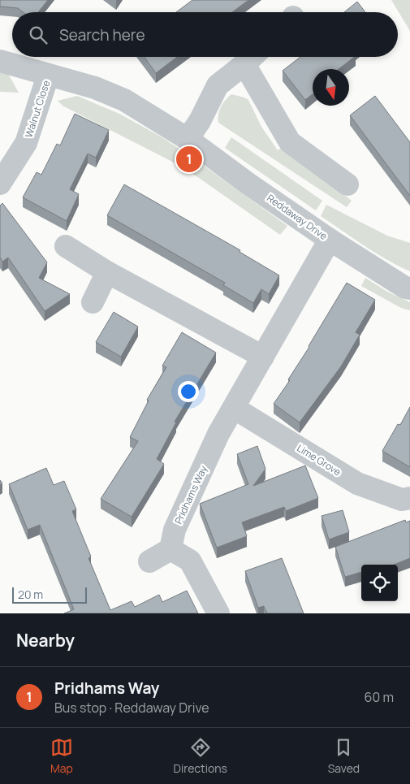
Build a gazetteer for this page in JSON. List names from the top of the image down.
{
  "streets": {
    "street": [
      "Walnut Close",
      "Reddaway Drive",
      "Lime Grove",
      "Pridhams Way"
    ]
  },
  "crossings": [
    ["Walnut Close", "Reddaway Drive"],
    ["Reddaway Drive", "Pridhams Way"],
    ["Lime Grove", "Pridhams Way"]
  ],
  "scale_bar": "20 m",
  "north": "bottom",
  "page": {
    "search": "Search here",
    "pins": "1",
    "scale": "20 m",
    "heading": "Nearby",
    "list": [
      {
        "mark": "1",
        "name": "Pridhams Way",
        "note": "Bus stop · Reddaway Drive",
        "value": "60 m"
      }
    ],
    "nav": ["Map", "Directions", "Saved"]
  }
}
